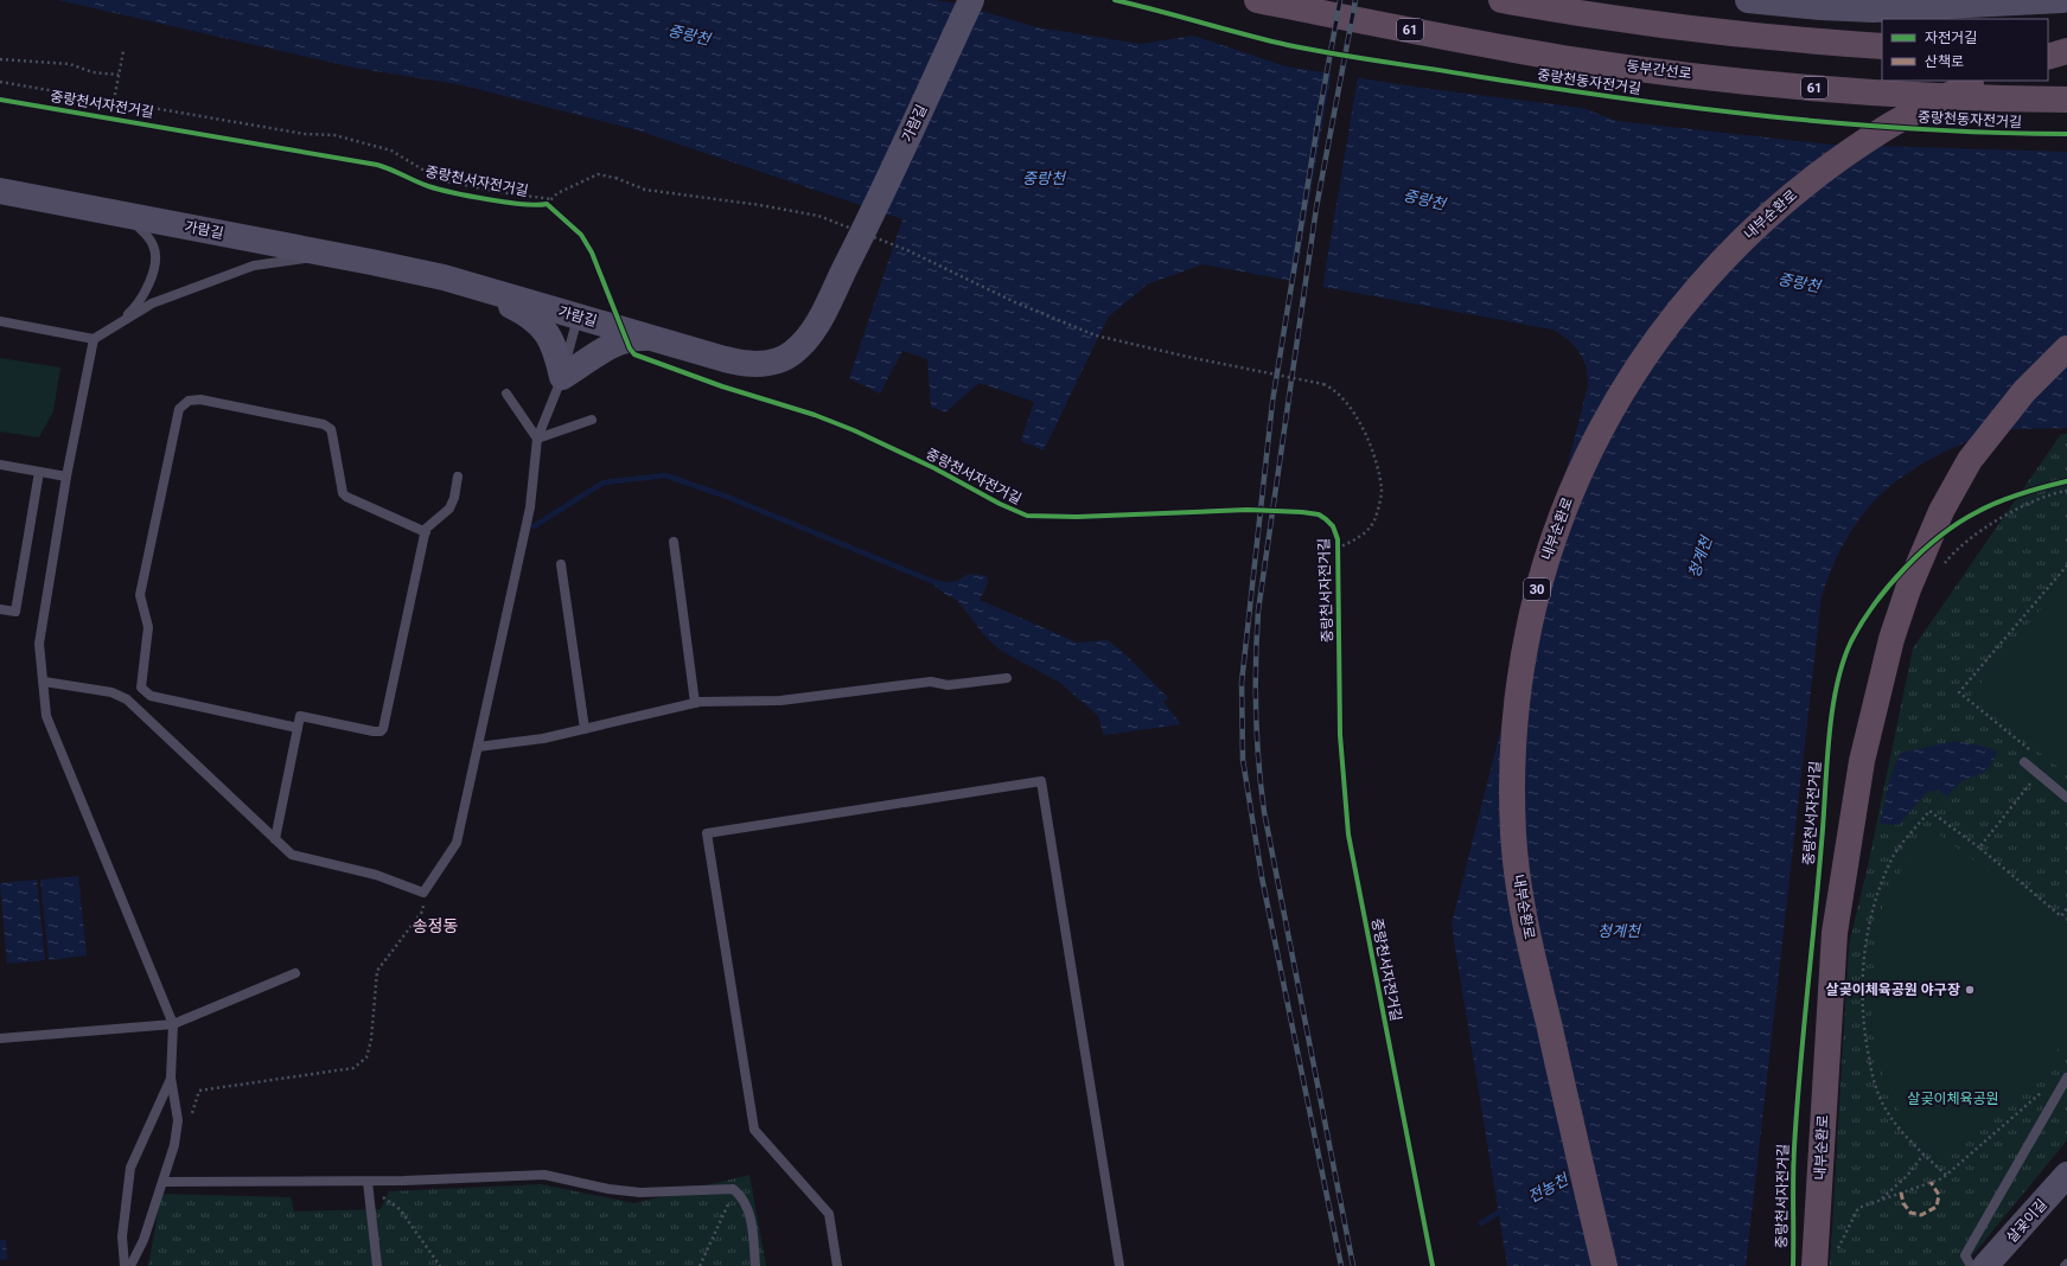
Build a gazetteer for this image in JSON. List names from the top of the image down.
{
  "streets": {
    "highway": [
      "61",
      "동부간선로",
      "내부순환로",
      "30"
    ],
    "street": ["가람길", "살곶이길"],
    "cycle path": ["중랑천동자전거길", "중랑천서자전거길"]
  },
  "districts": ["송정동"],
  "water": ["중랑천", "청계천", "전농천"],
  "parks": ["살곶이체육공원"],
  "places": ["살곶이체육공원 야구장"],
  "legend": ["자전거길", "산책로"]
}
